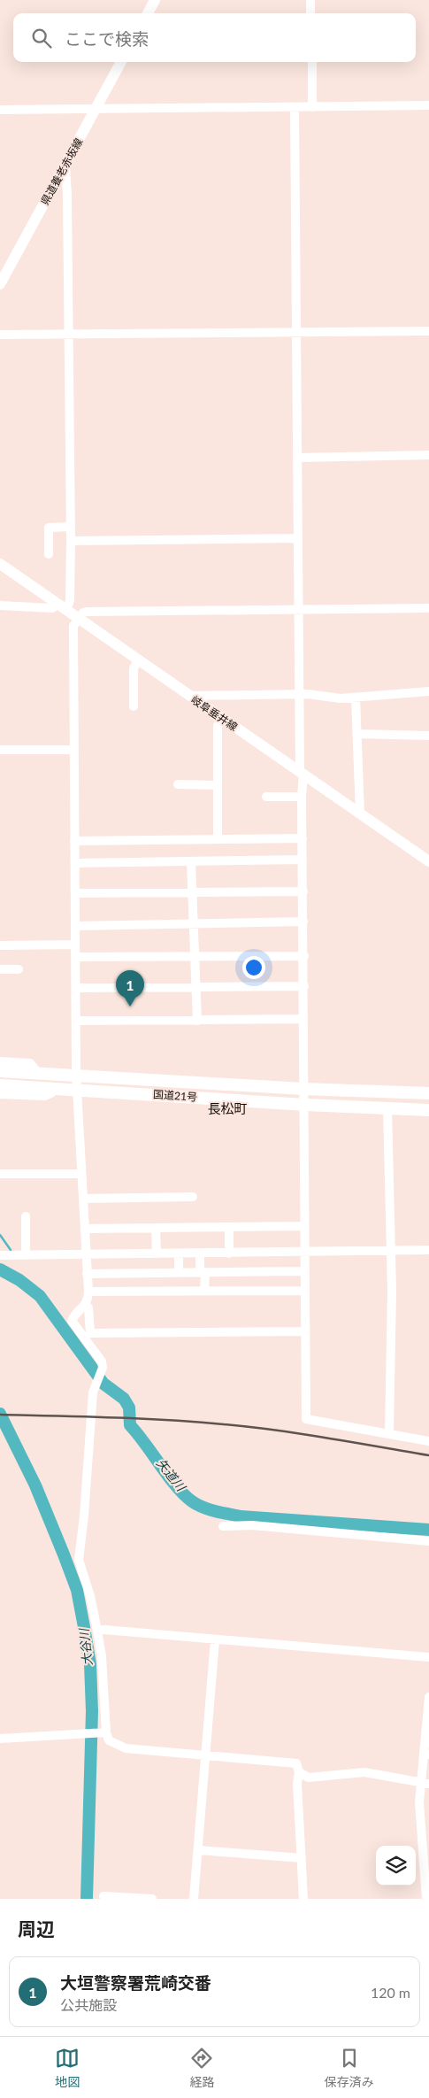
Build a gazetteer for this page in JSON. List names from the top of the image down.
{
  "streets": {
    "highway": ["国道21号"],
    "main road": ["県道養老赤坂線", "岐阜垂井線"]
  },
  "districts": ["長松町"],
  "water": ["矢道川", "大谷川"],
  "page": {
    "search": "ここで検索",
    "pins": "1",
    "heading": "周辺",
    "list": [
      {
        "mark": "1",
        "name": "大垣警察署荒崎交番",
        "note": "公共施設",
        "value": "120 m"
      }
    ],
    "nav": ["地図", "経路", "保存済み"]
  }
}
